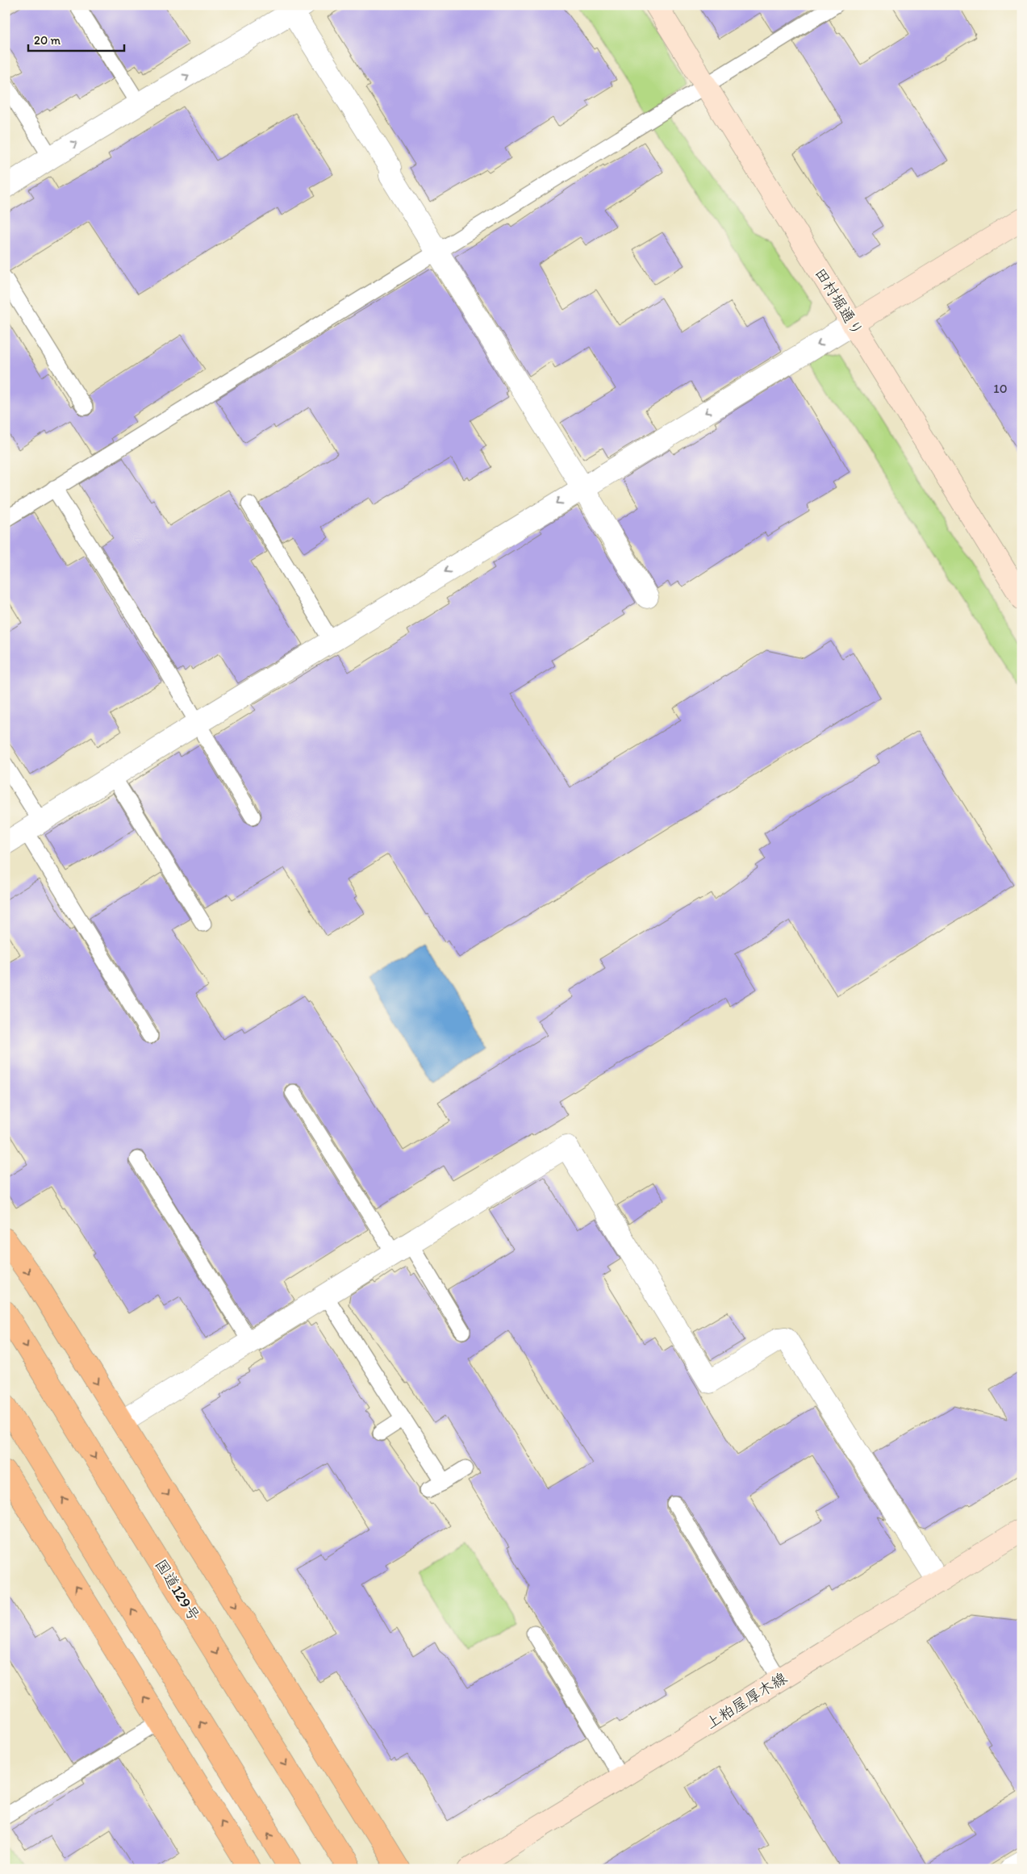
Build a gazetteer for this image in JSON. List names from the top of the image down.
{
  "streets": {
    "highway": ["国道129号"],
    "street": ["田村堀通り", "上粕屋厚木線"]
  },
  "house_numbers": ["10"],
  "scale_bar": "20 m"
}
